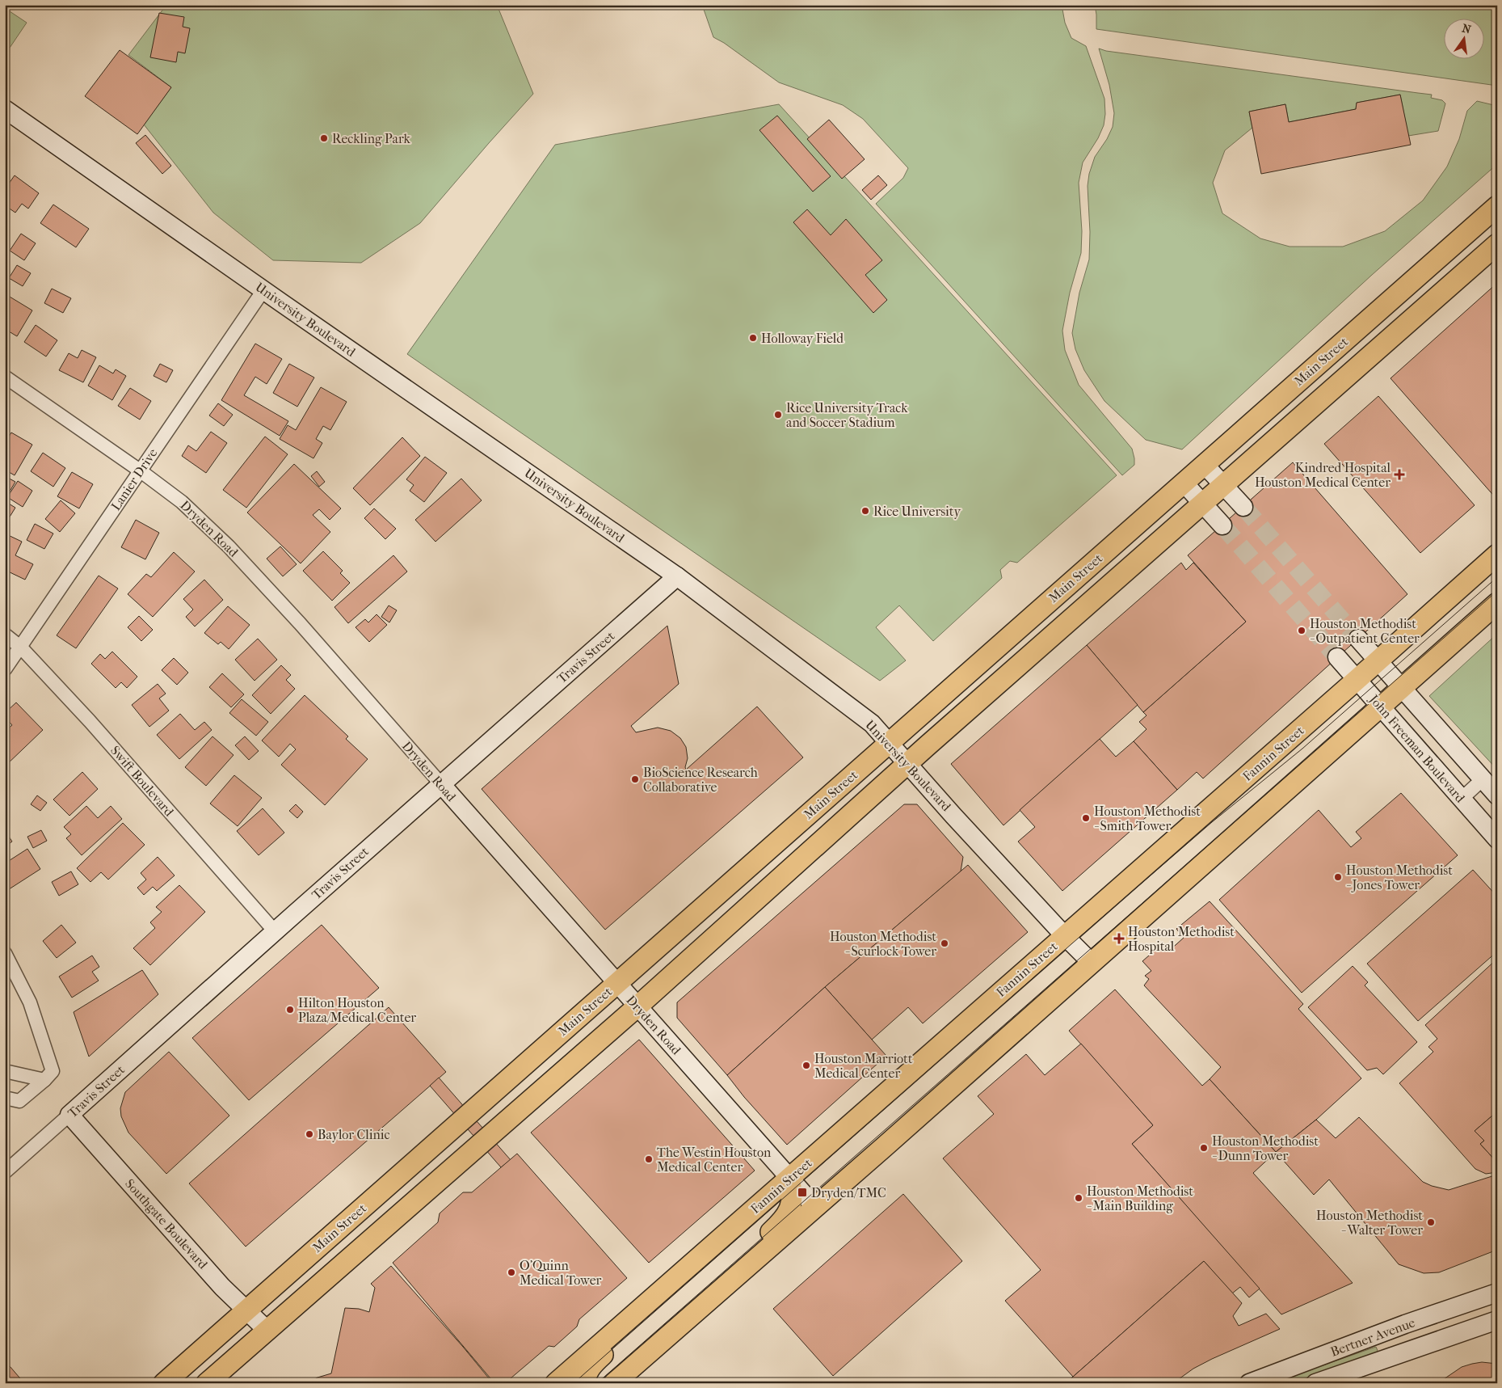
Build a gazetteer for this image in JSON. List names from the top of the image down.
{
  "streets": {
    "main road": ["Main Street", "Fannin Street"],
    "street": [
      "University Boulevard",
      "Lanier Drive",
      "Dryden Road",
      "Travis Street",
      "John Freeman Boulevard",
      "Swift Boulevard",
      "Southgate Boulevard",
      "Bertner Avenue"
    ]
  },
  "crossings": [
    ["University Boulevard", "Main Street"],
    ["University Boulevard", "Lanier Drive"],
    ["University Boulevard", "Travis Street"],
    ["University Boulevard", "Fannin Street"],
    ["Main Street", "Dryden Road"],
    ["Main Street", "Southgate Boulevard"],
    ["Lanier Drive", "Dryden Road"],
    ["Lanier Drive", "Swift Boulevard"],
    ["Dryden Road", "Travis Street"],
    ["Dryden Road", "Fannin Street"],
    ["Travis Street", "Swift Boulevard"],
    ["Travis Street", "Southgate Boulevard"],
    ["John Freeman Boulevard", "Fannin Street"]
  ],
  "places": {
    "other": [
      "Reckling Park",
      "Holloway Field",
      "Rice University Track and Soccer Stadium",
      "Rice University",
      "Houston Methodist - Outpatient Center",
      "BioScience Research Collaborative",
      "Houston Methodist - Smith Tower",
      "Houston Methodist - Jones Tower",
      "Houston Methodist - Scurlock Tower",
      "Hilton Houston Plaza/Medical Center",
      "Houston Marriott Medical Center",
      "Baylor Clinic",
      "Houston Methodist - Dunn Tower",
      "The Westin Houston Medical Center",
      "Houston Methodist - Main Building",
      "Houston Methodist - Walter Tower",
      "O'Quinn Medical Tower"
    ],
    "health": ["Kindred Hospital Houston Medical Center", "Houston Methodist Hospital"],
    "transit": ["Dryden/TMC"]
  },
  "north": "top"
}
